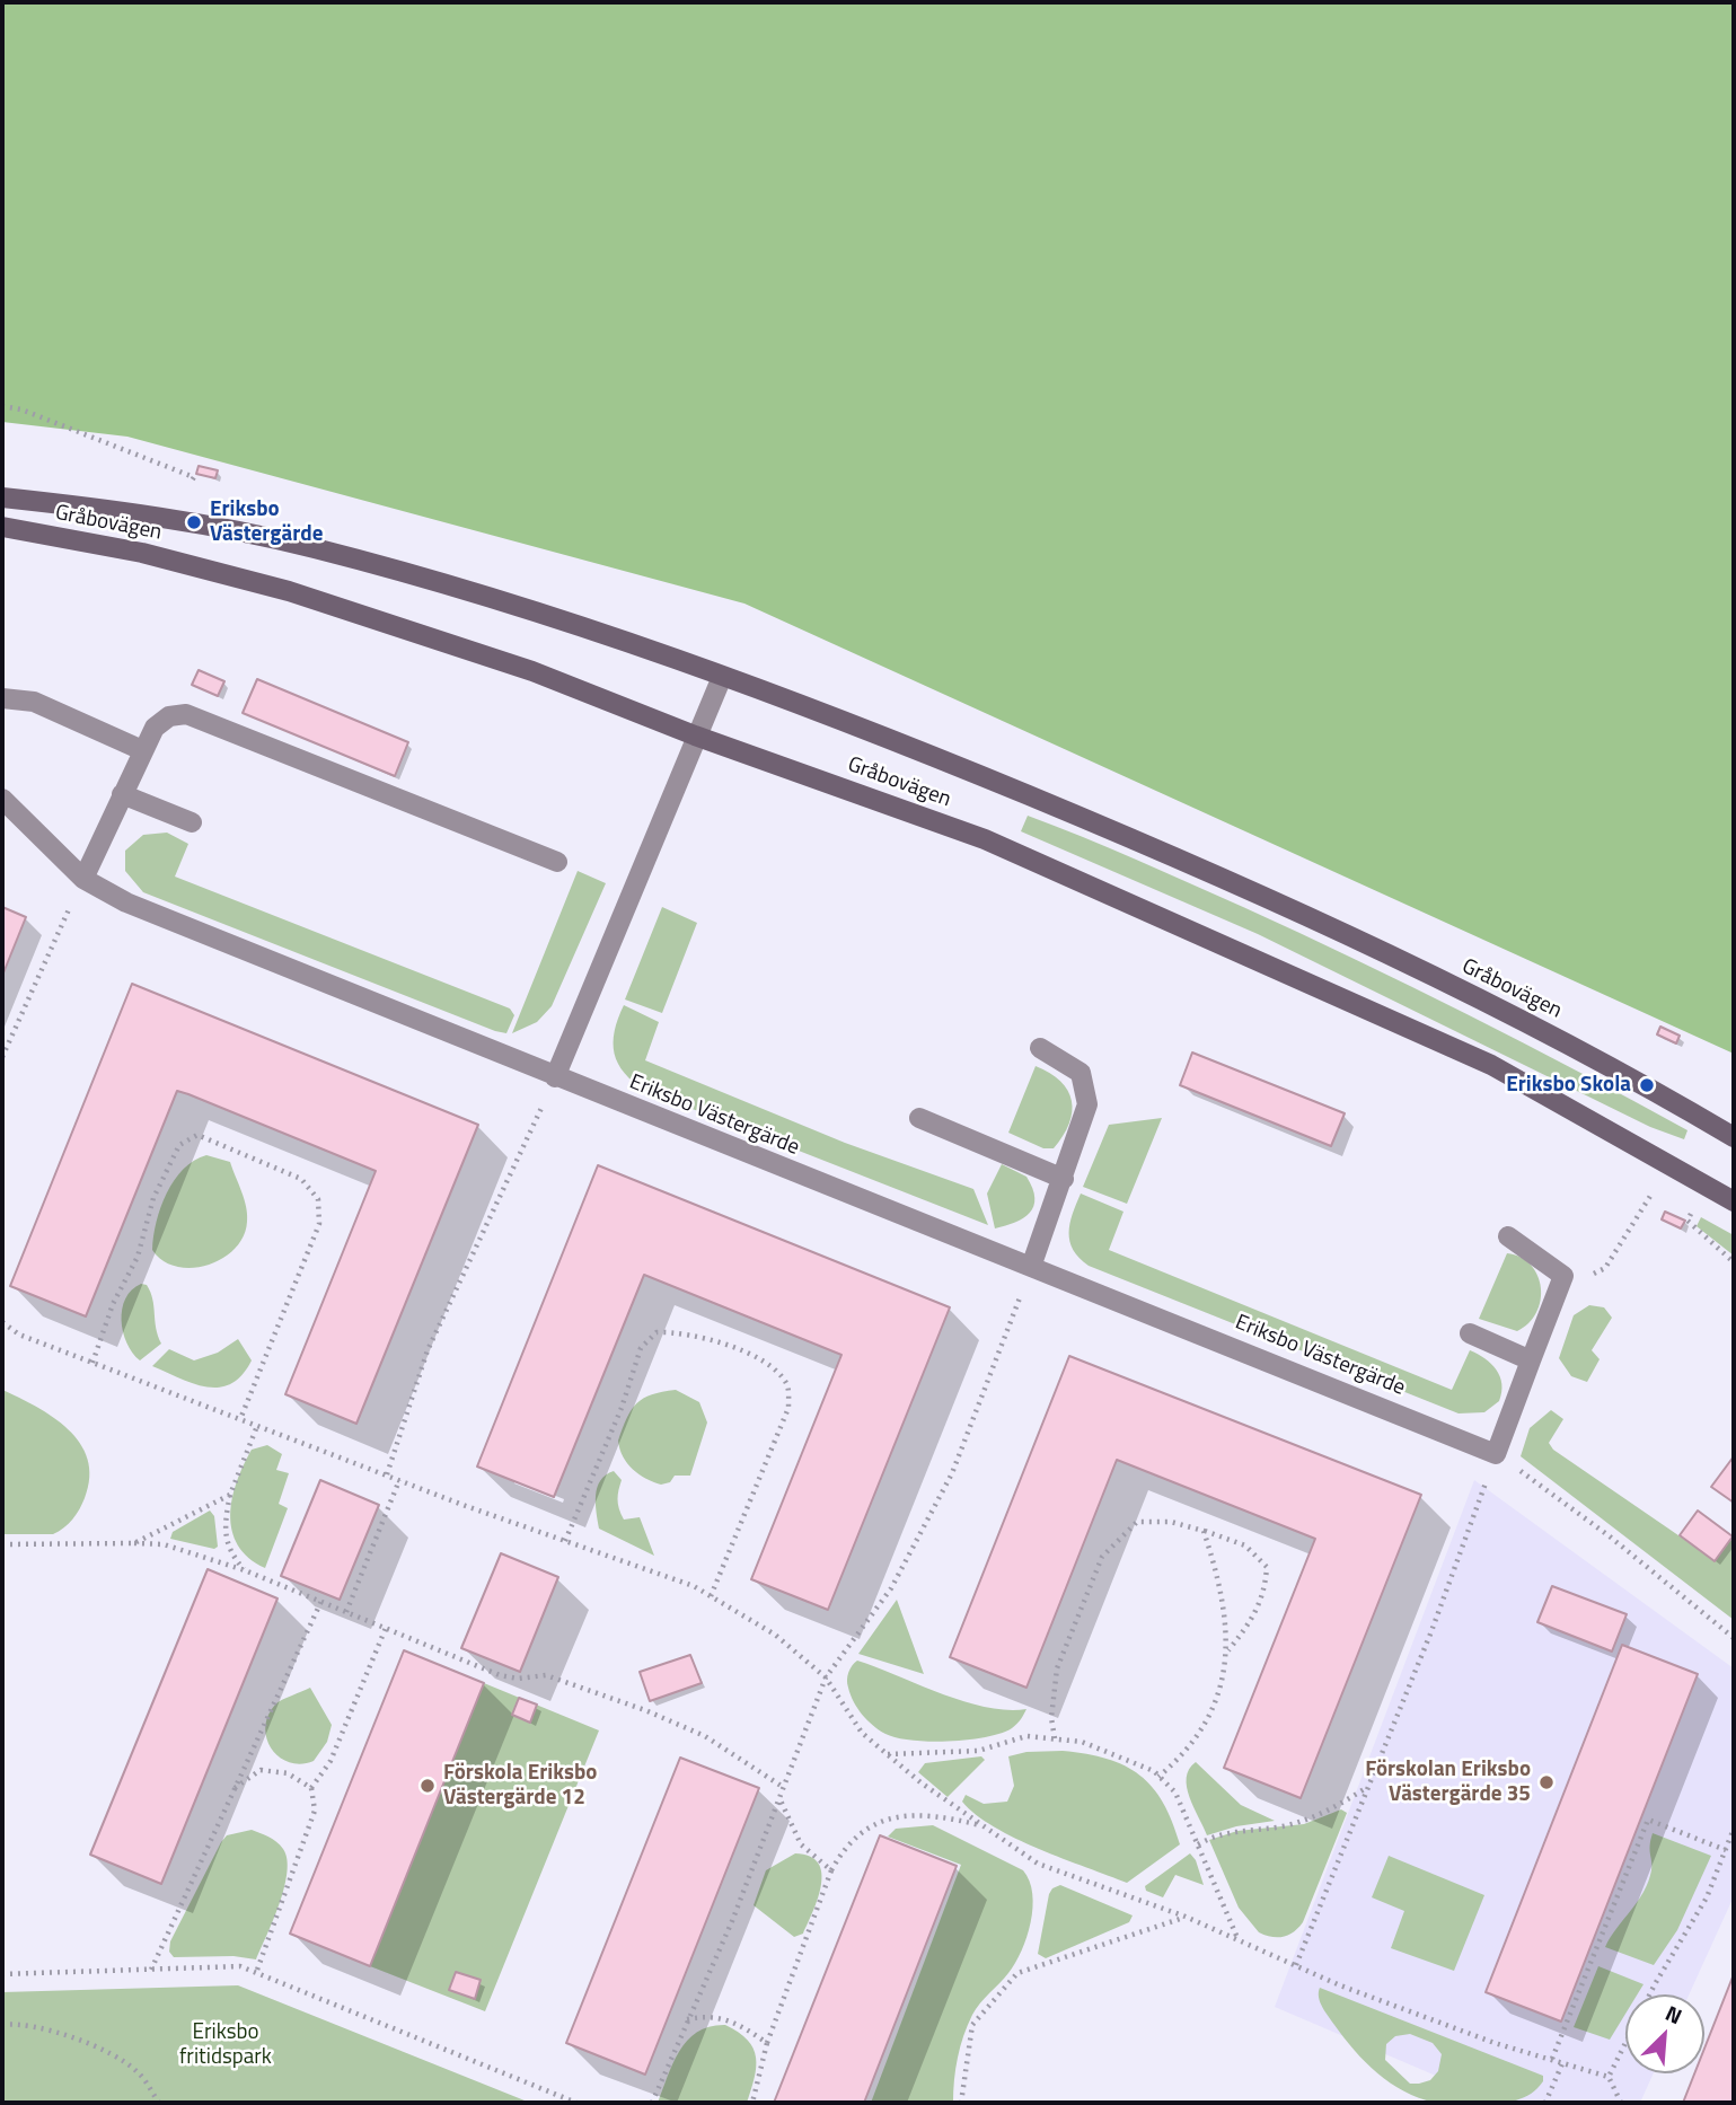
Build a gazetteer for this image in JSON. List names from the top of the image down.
{
  "streets": {
    "main road": ["Gråbovägen"],
    "street": ["Eriksbo Västergärde"]
  },
  "parks": ["Eriksbo fritidspark"],
  "places": [
    "Eriksbo Västergärde",
    "Eriksbo Skola",
    "Förskolan Eriksbo Västergärde 35",
    "Förskola Eriksbo Västergärde 12"
  ],
  "north": "top right"
}
